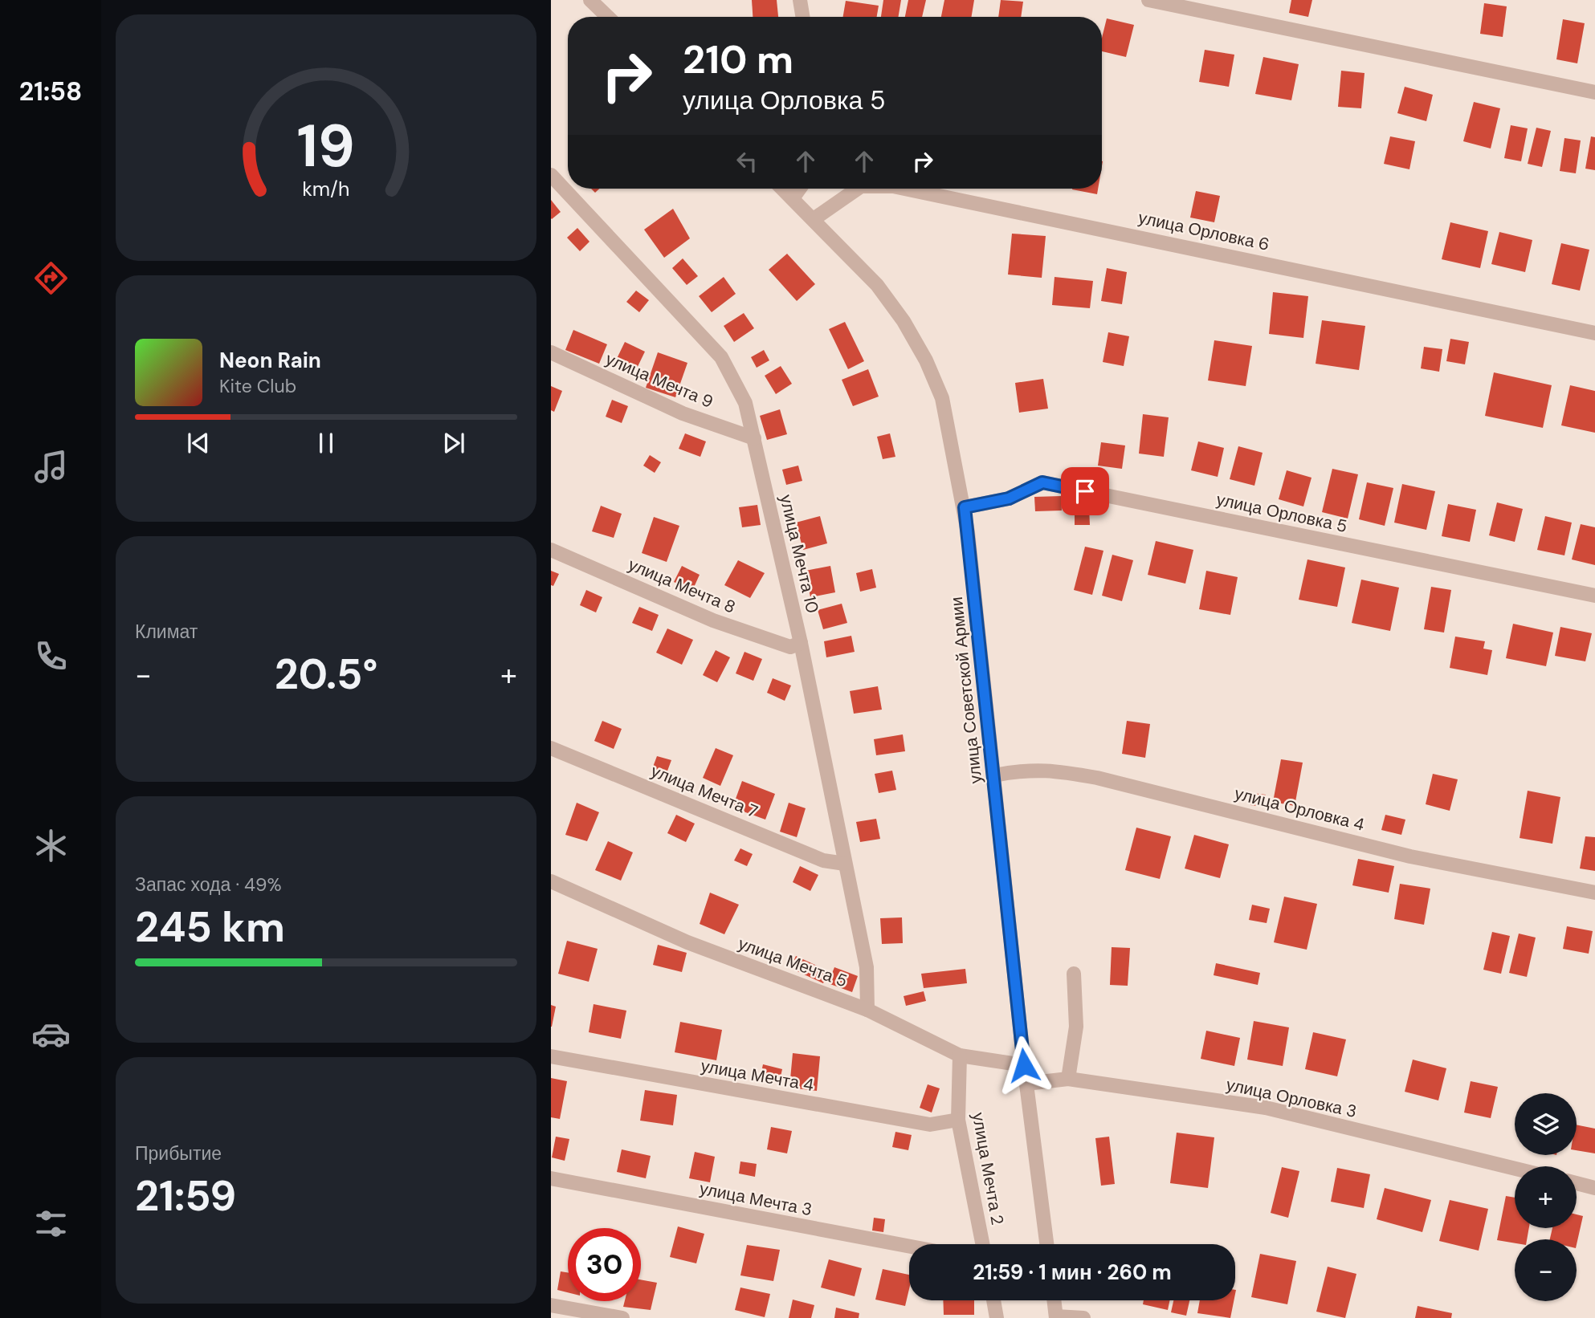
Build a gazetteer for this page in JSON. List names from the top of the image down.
{
  "streets": {
    "street": [
      "улица Орловка 6",
      "улица Мечта 9",
      "улица Орловка 5",
      "улица Мечта 10",
      "улица Мечта 8",
      "улица Советской Армии",
      "улица Мечта 7",
      "улица Орловка 4",
      "улица Мечта 5",
      "улица Мечта 4",
      "улица Орловка 3",
      "улица Мечта 2",
      "улица Мечта 3"
    ]
  },
  "crossings": [
    ["улица Орловка 6", "улица Советской Армии"],
    ["улица Мечта 9", "улица Мечта 10"],
    ["улица Орловка 5", "улица Советской Армии"],
    ["улица Мечта 10", "улица Мечта 8"],
    ["улица Мечта 10", "улица Мечта 7"],
    ["улица Мечта 10", "улица Мечта 5"],
    ["улица Советской Армии", "улица Орловка 4"],
    ["улица Советской Армии", "улица Мечта 5"],
    ["улица Советской Армии", "улица Орловка 3"],
    ["улица Мечта 5", "улица Мечта 2"],
    ["улица Мечта 4", "улица Мечта 2"]
  ],
  "page": {
    "tabs": "21:58",
    "turn": ["210 m", "улица Орловка 5"],
    "song": ["Neon Rain", "Kite Club"],
    "tile": [
      "Климат",
      ["Запас хода · 49%", "245 km"],
      ["Прибытие", "21:59"]
    ],
    "heat": ["−", "20.5°", "+"],
    "map_buttons": ["+", "−"],
    "limit": "30",
    "trip": "21:59 · 1 мин · 260 m",
    "gauge": ["19", "km/h"]
  }
}
